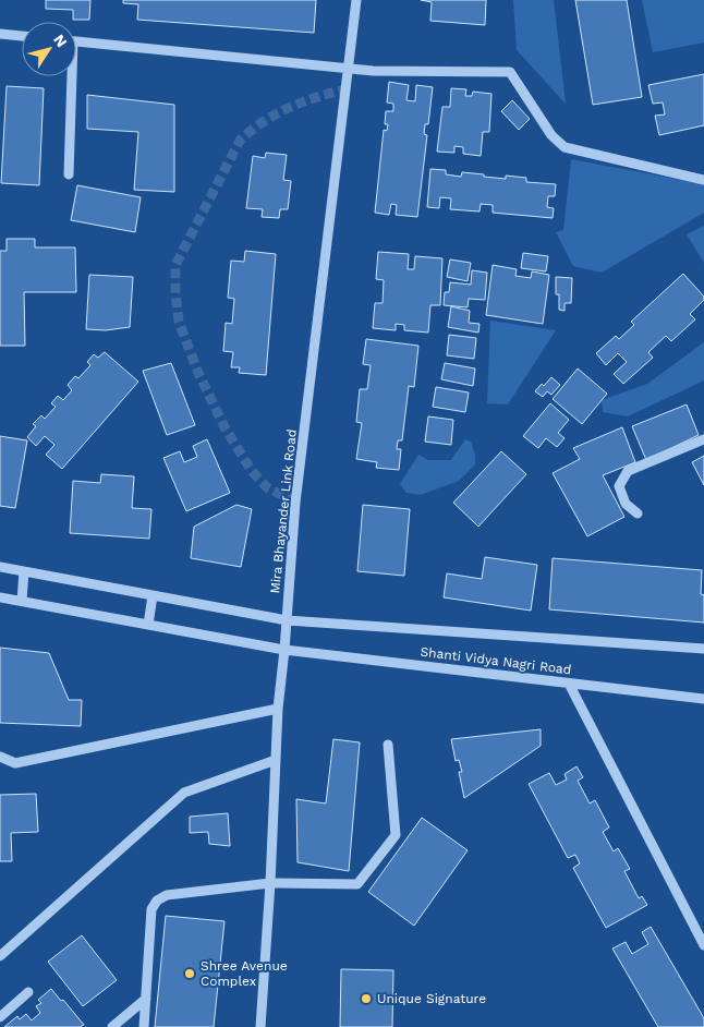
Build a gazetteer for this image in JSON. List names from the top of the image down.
{
  "streets": {
    "street": ["Mira Bhayander Link Road", "Shanti Vidya Nagri Road"]
  },
  "crossings": [
    ["Mira Bhayander Link Road", "Shanti Vidya Nagri Road"]
  ],
  "places": ["Shree Avenue Complex", "Unique Signature"],
  "north": "top right"
}
